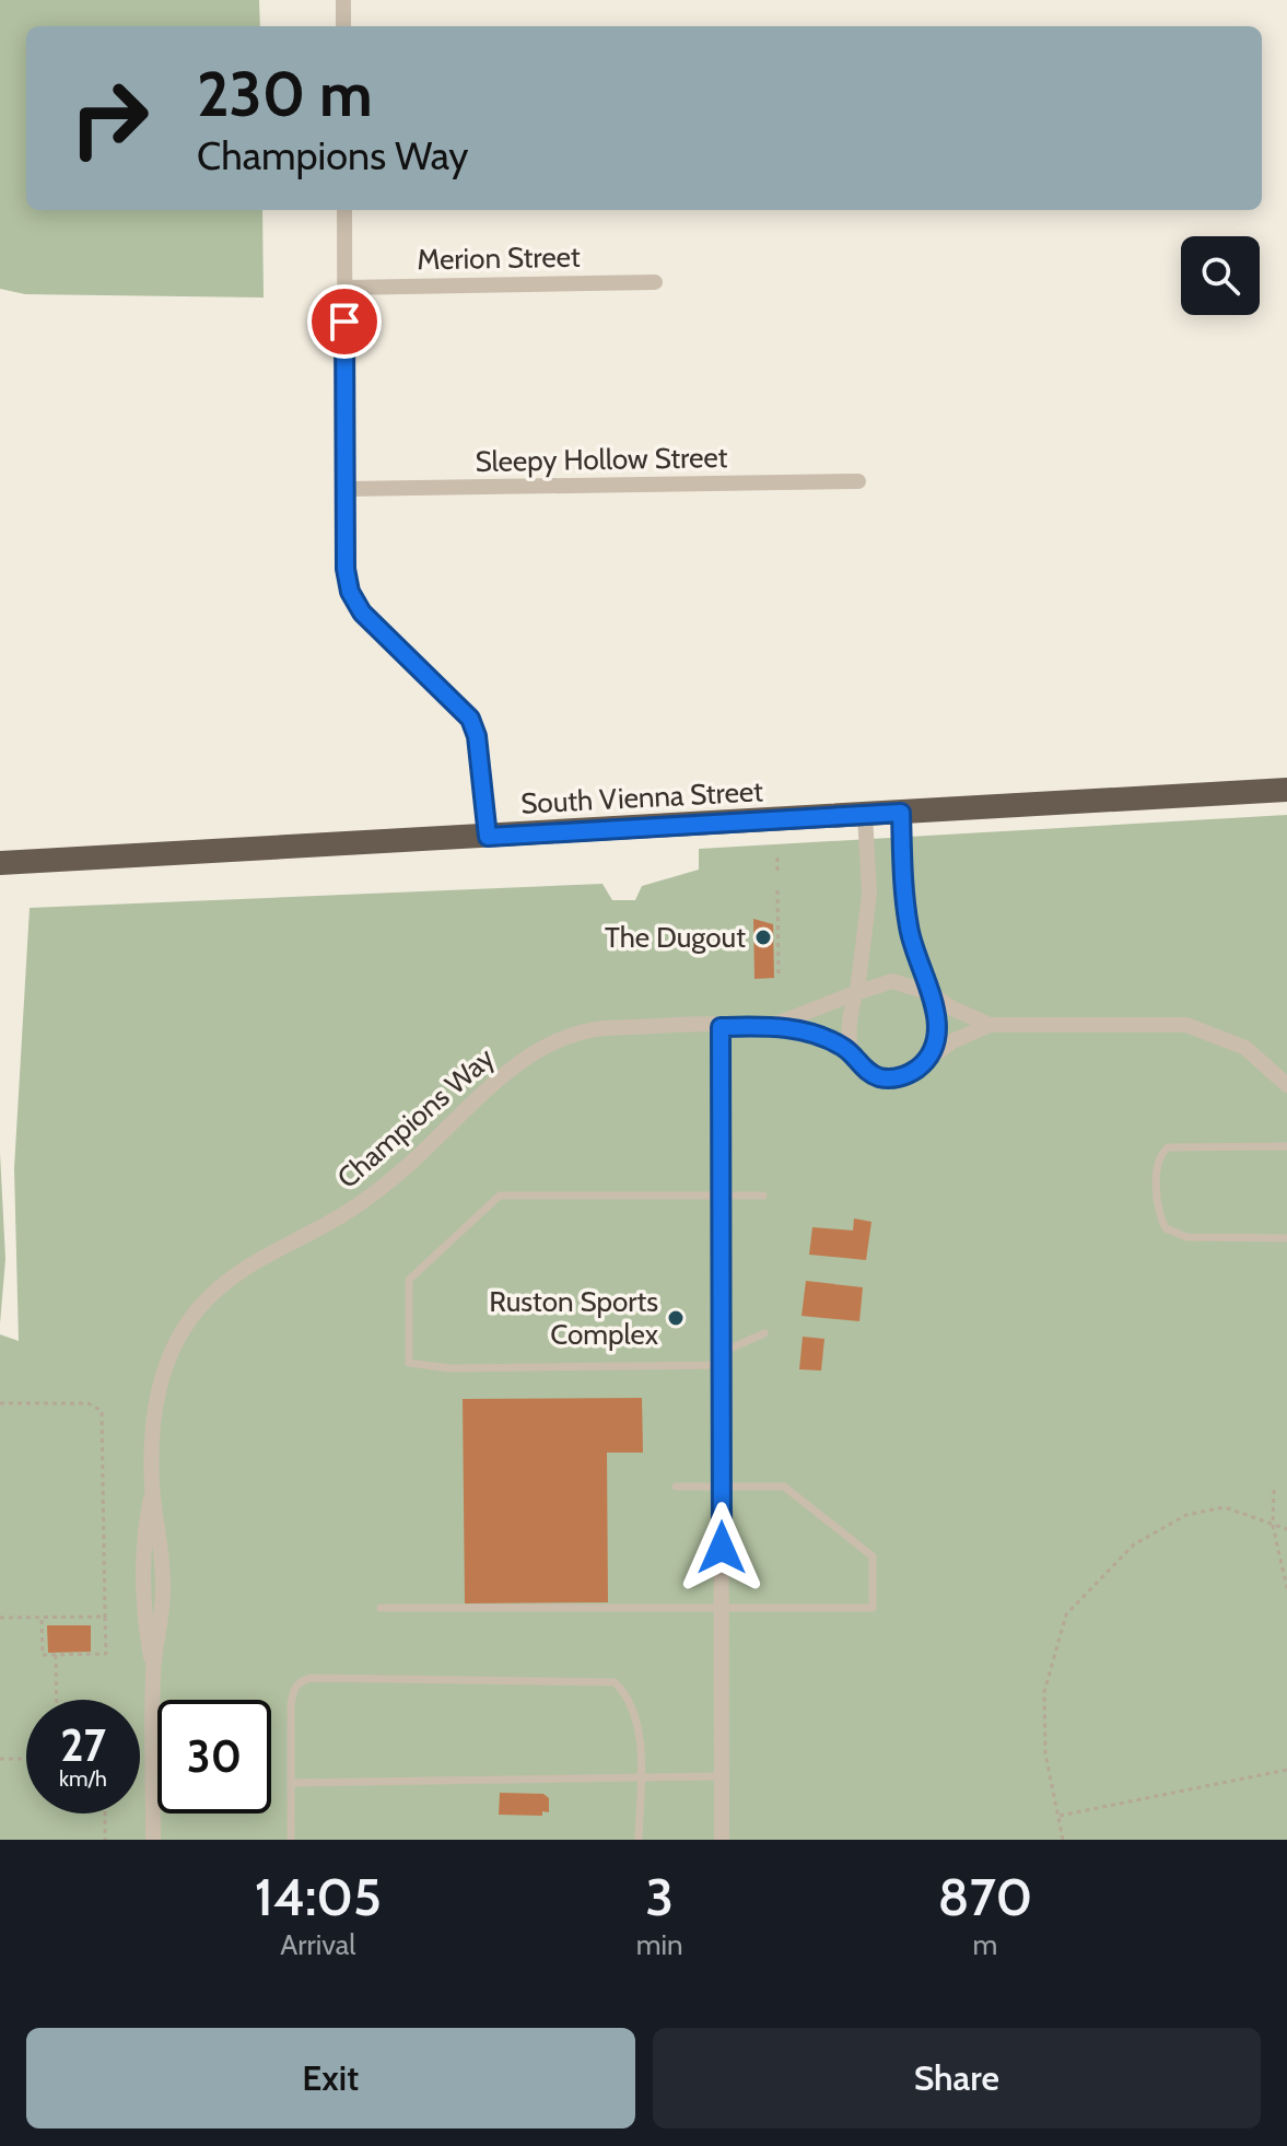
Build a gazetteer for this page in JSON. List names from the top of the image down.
{
  "streets": {
    "highway": ["South Vienna Street"],
    "street": ["Merion Street", "Sleepy Hollow Street", "Champions Way"]
  },
  "places": ["The Dugout", "Ruston Sports Complex"],
  "page": {
    "turn": ["230 m", "Champions Way"],
    "speed": "27 km/h",
    "limit": "30",
    "eta": [
      "14:05",
      "Arrival",
      "3",
      "min",
      "870",
      "m"
    ],
    "buttons": ["Exit", "Share"]
  }
}
